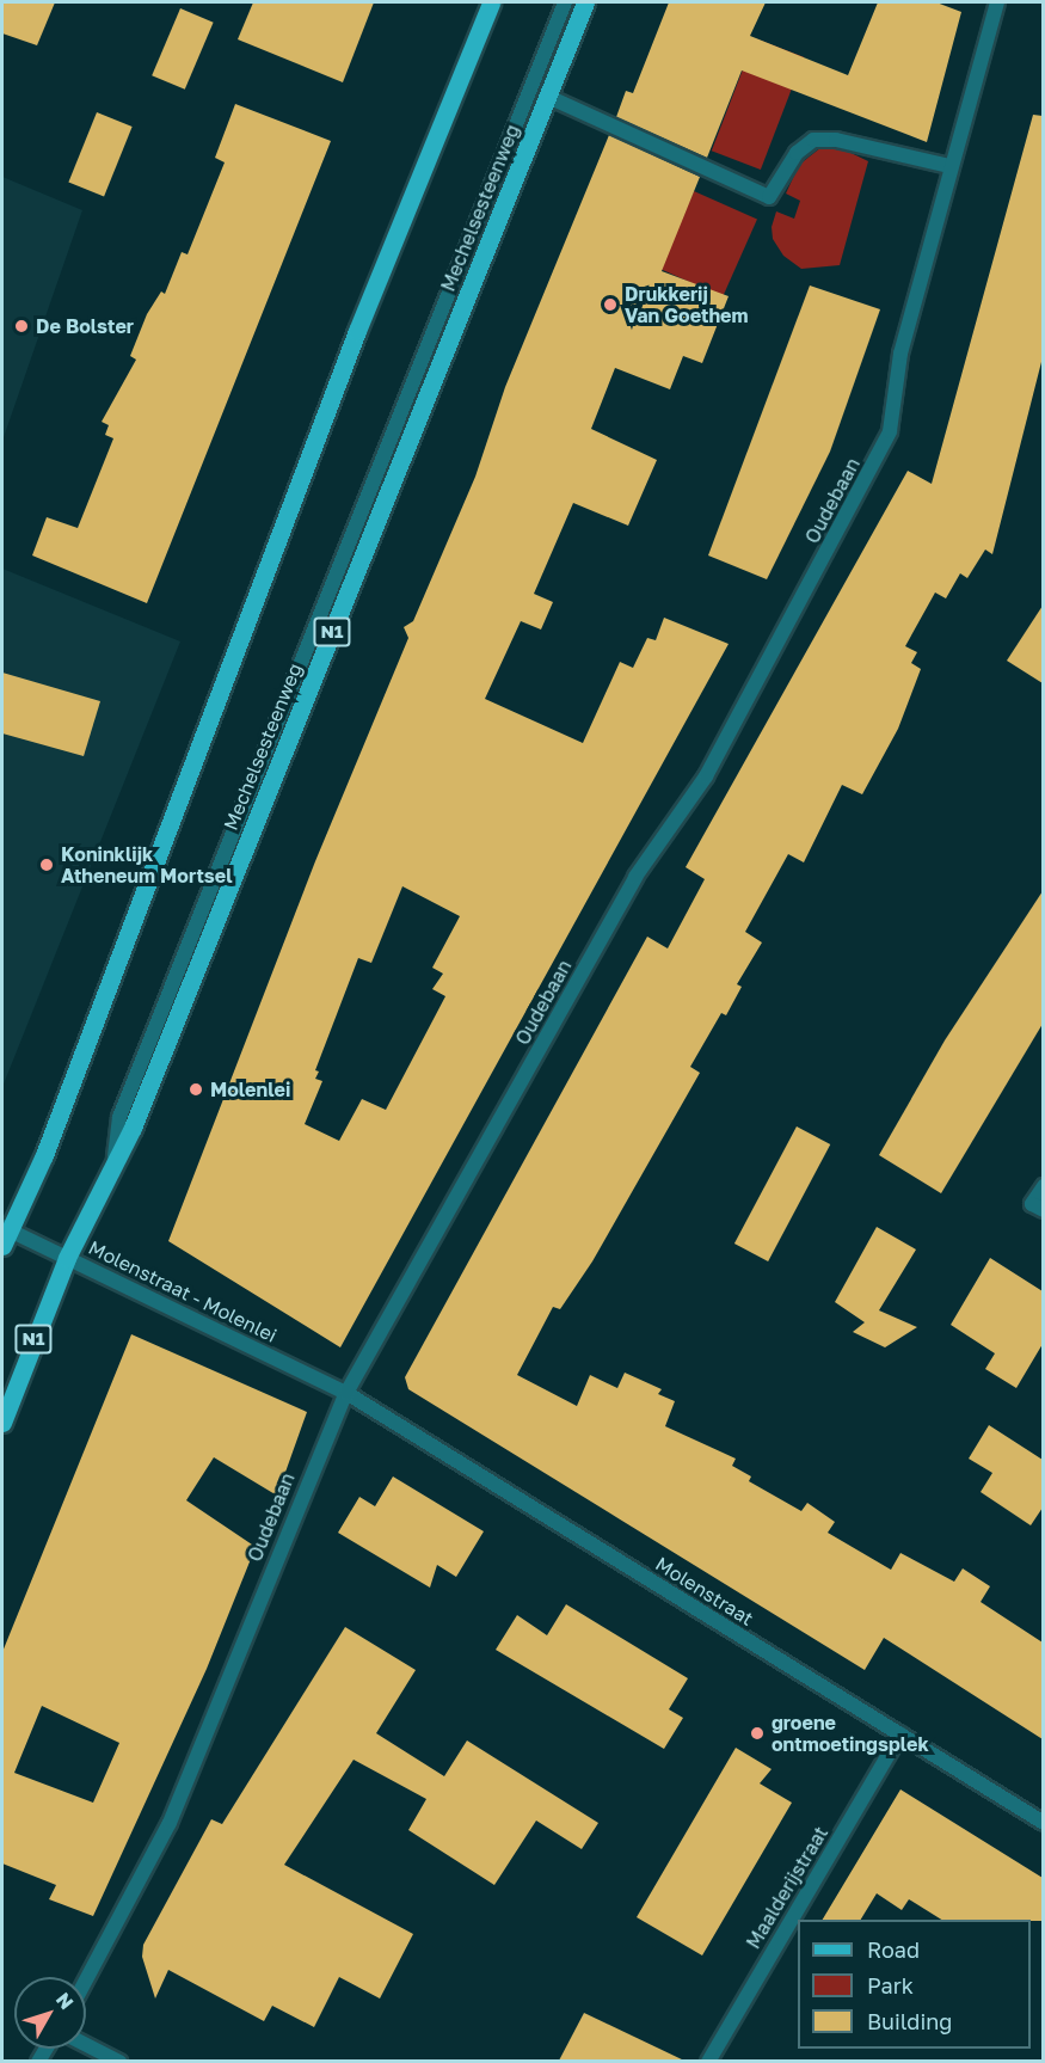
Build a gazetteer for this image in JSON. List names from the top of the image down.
{
  "streets": {
    "main road": ["Mechelsesteenweg", "N1"],
    "street": [
      "Oudebaan",
      "Molenstraat - Molenlei",
      "Molenstraat",
      "Maalderijstraat"
    ]
  },
  "crossings": [
    ["Mechelsesteenweg", "Molenstraat - Molenlei"],
    ["Oudebaan", "Molenstraat - Molenlei"],
    ["Oudebaan", "Molenstraat"],
    ["Molenstraat - Molenlei", "Molenstraat"],
    ["Molenstraat", "Maalderijstraat"]
  ],
  "places": [
    "Drukkerij Van Goethem",
    "De Bolster",
    "Koninklijk Atheneum Mortsel",
    "Molenlei",
    "groene ontmoetingsplek"
  ],
  "legend": ["Road", "Park", "Building"],
  "north": "top right"
}
